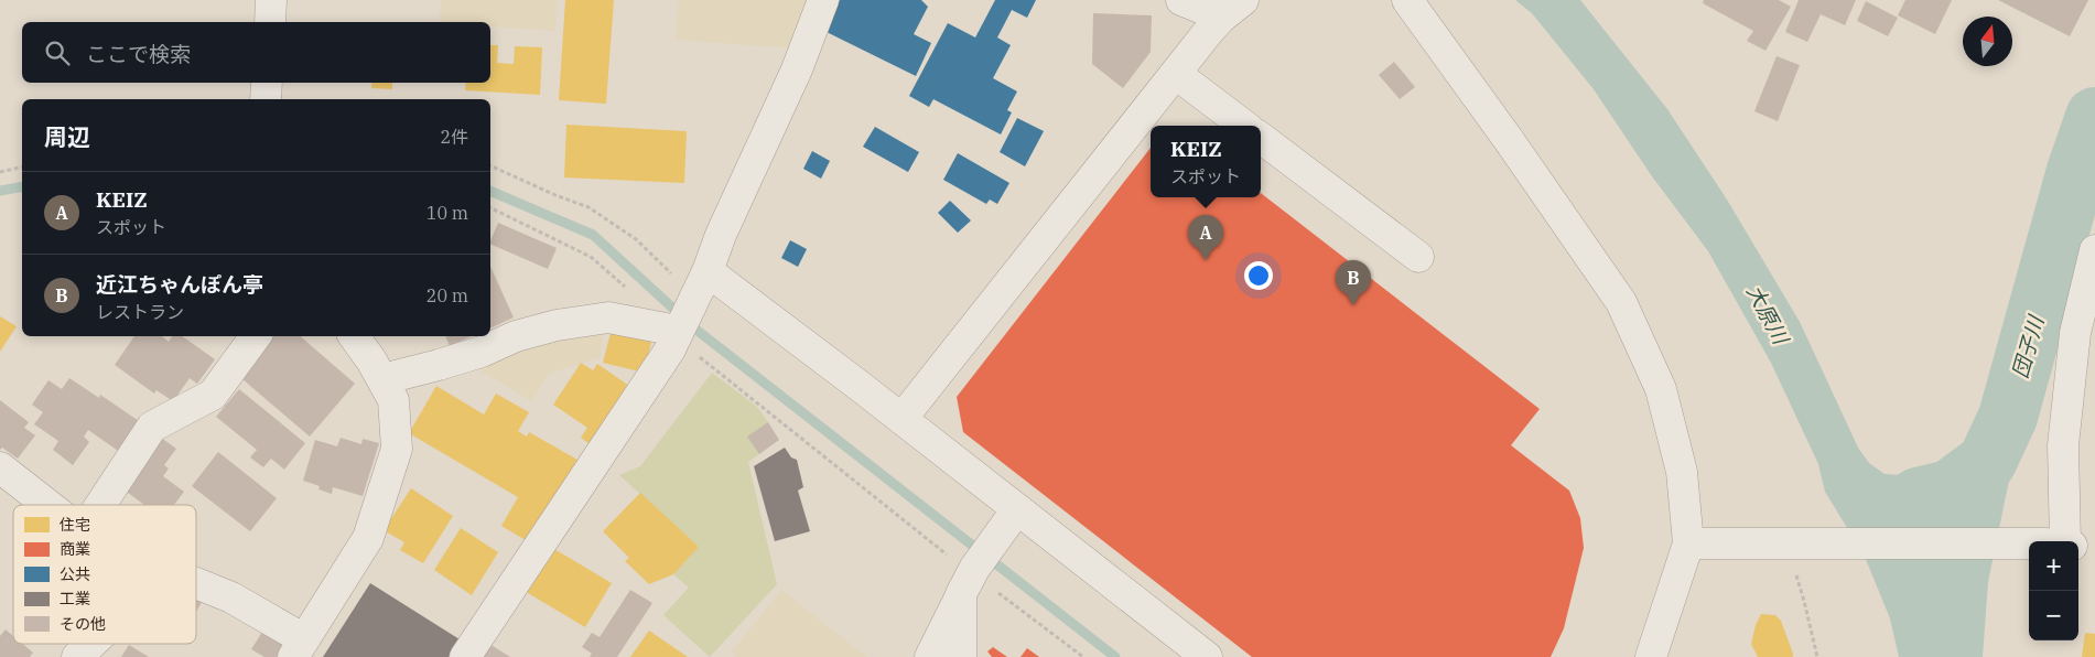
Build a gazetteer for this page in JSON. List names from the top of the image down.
{
  "water": ["大原川", "団子川"],
  "legend": [
    "住宅",
    "商業",
    "公共",
    "工業",
    "その他"
  ],
  "north": "top",
  "page": {
    "search": "ここで検索",
    "heading": ["周辺", "2件"],
    "popup": ["KEIZ", "スポット"],
    "list": [
      {
        "mark": "A",
        "name": "KEIZ",
        "note": "スポット",
        "value": "10 m"
      },
      {
        "mark": "B",
        "name": "近江ちゃんぽん亭",
        "note": "レストラン",
        "value": "20 m"
      }
    ],
    "pins": ["A", "B"],
    "map_buttons": ["+", "−"]
  }
}
